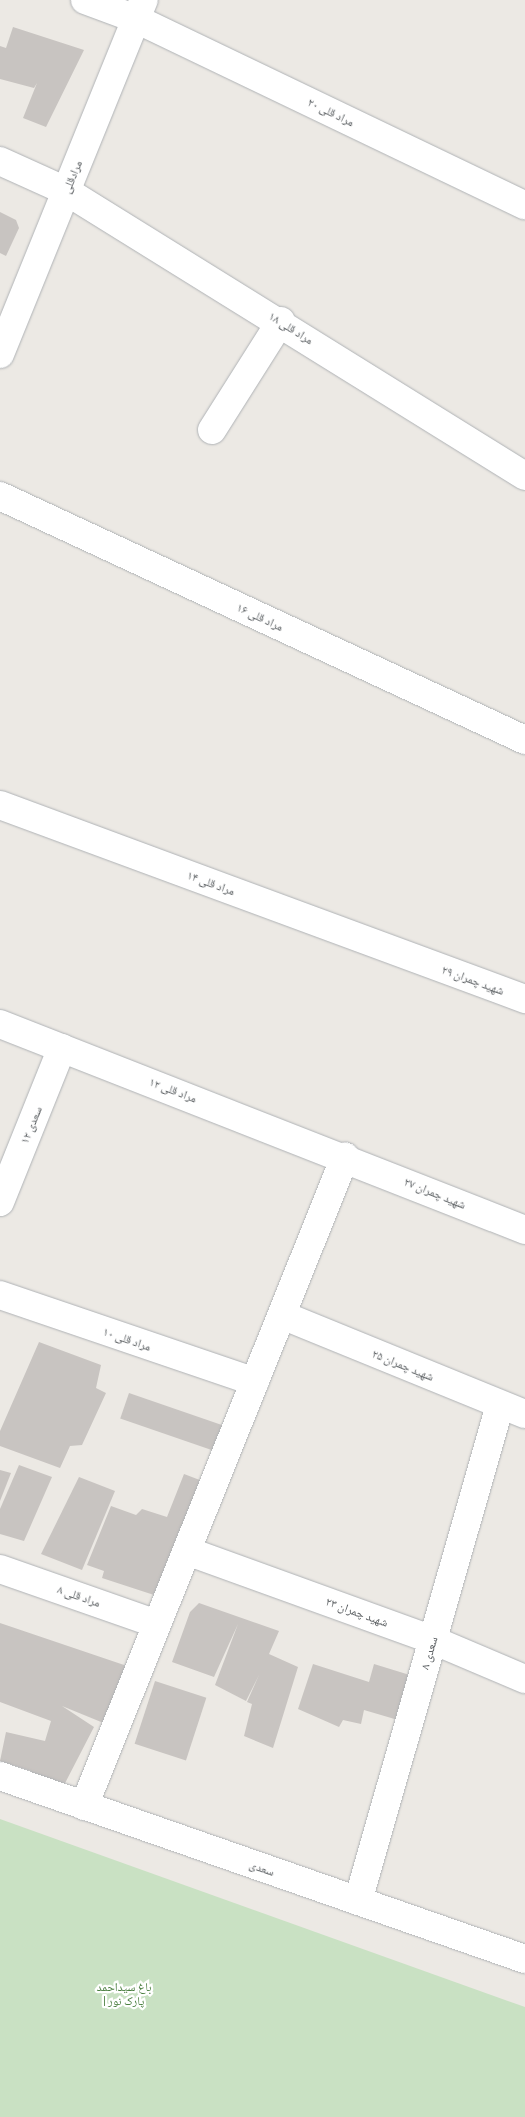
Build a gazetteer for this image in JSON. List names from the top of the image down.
{
  "streets": {
    "street": [
      "مراد قلی ۲۰",
      "مرادقلی",
      "مراد قلی ۱۸",
      "مراد قلی ۱۶",
      "مراد قلی ۱۴",
      "شهید چمران ۲۹",
      "مراد قلی ۱۲",
      "سعدی ۱۲",
      "شهید چمران ۲۷",
      "مراد قلی ۱۰",
      "شهید چمران ۲۵",
      "مراد قلی ۸",
      "شهید چمران ۲۳",
      "سعدی ۸",
      "سعدی"
    ]
  },
  "crossings": [
    ["مراد قلی ۲۰", "مرادقلی"],
    ["مرادقلی", "مراد قلی ۱۸"],
    ["مراد قلی ۱۴", "شهید چمران ۲۹"],
    ["مراد قلی ۱۲", "سعدی ۱۲"],
    ["مراد قلی ۱۲", "شهید چمران ۲۷"],
    ["شهید چمران ۲۵", "سعدی ۸"],
    ["شهید چمران ۲۳", "سعدی ۸"],
    ["سعدی ۸", "سعدی"]
  ],
  "parks": ["باغ سیداحمد | پارک نور"]
}
